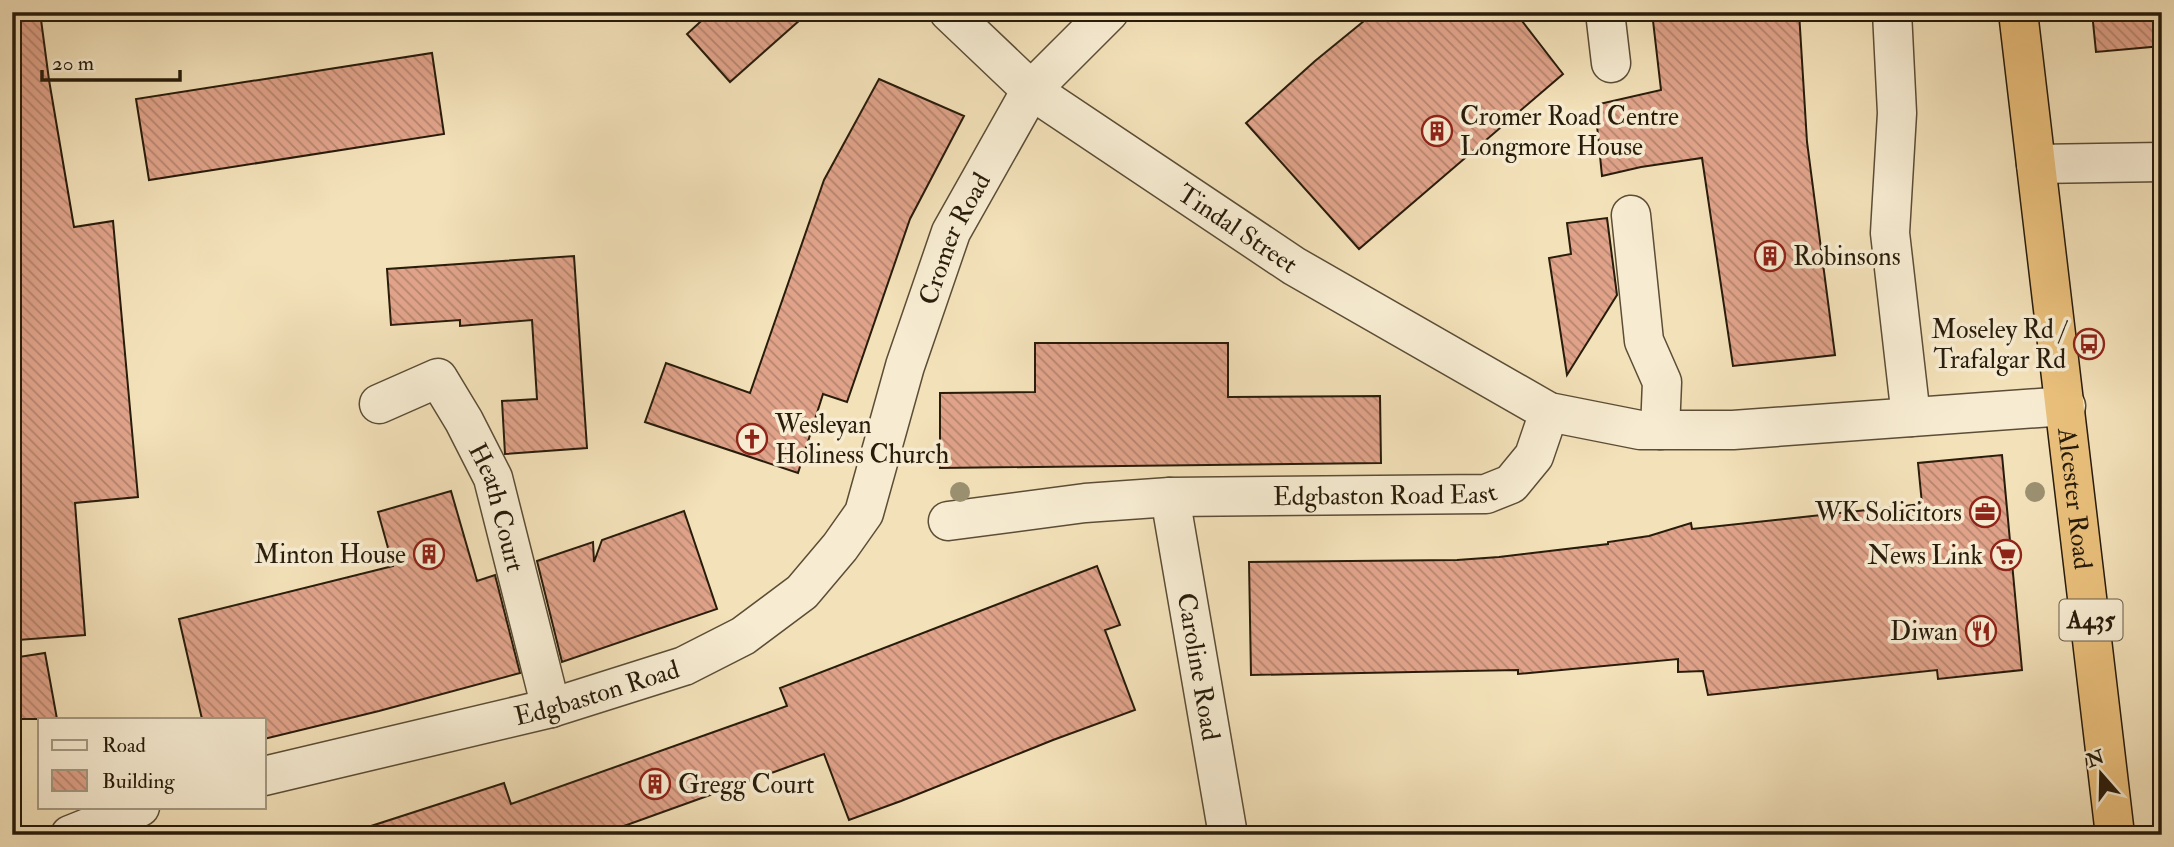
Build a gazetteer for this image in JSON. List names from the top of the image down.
{
  "streets": {
    "highway": ["Alcester Road", "A435"],
    "street": [
      "Tindal Street",
      "Cromer Road",
      "Edgbaston Road East",
      "Heath Court",
      "Caroline Road",
      "Edgbaston Road"
    ]
  },
  "crossings": [
    ["Tindal Street", "Cromer Road"],
    ["Tindal Street", "Edgbaston Road East"],
    ["Cromer Road", "Edgbaston Road"],
    ["Edgbaston Road East", "Caroline Road"],
    ["Alcester Road", "A435"],
    ["Heath Court", "Edgbaston Road"]
  ],
  "places": {
    "building": [
      "Cromer Road Centre Longmore House",
      "Robinsons",
      "Minton House",
      "Gregg Court"
    ],
    "bus stop": ["Moseley Rd / Trafalgar Rd"],
    "church": ["Wesleyan Holiness Church"],
    "office": ["WK Solicitors"],
    "supermarket": ["News Link"],
    "restaurant": ["Diwan"]
  },
  "legend": ["Road", "Building"],
  "scale_bar": "20 m",
  "north": "top"
}
